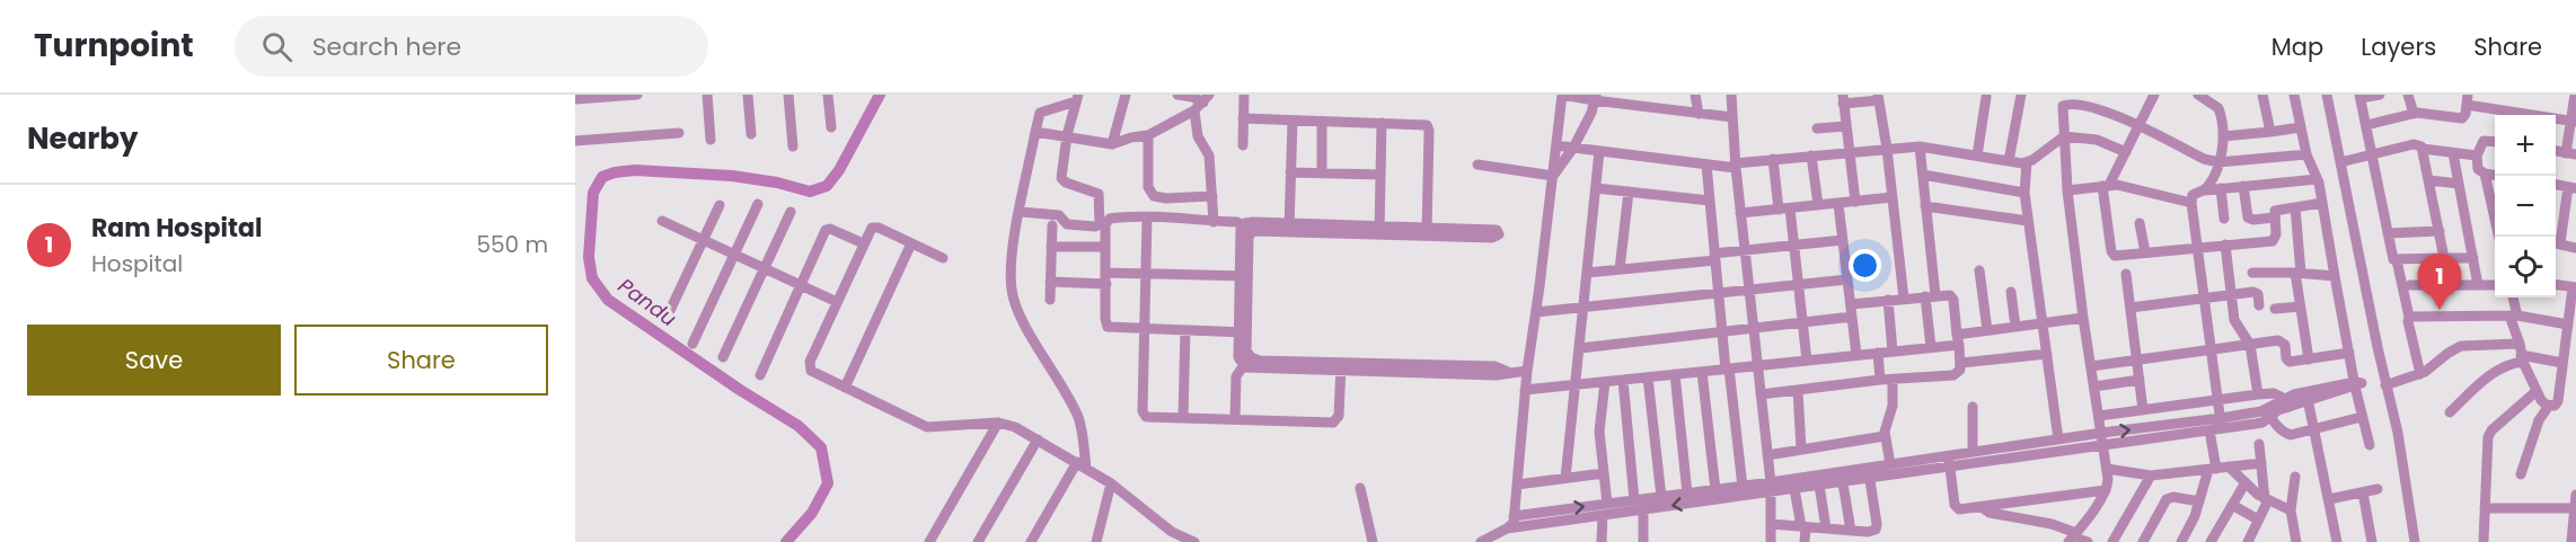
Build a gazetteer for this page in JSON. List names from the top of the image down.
{
  "water": ["Pandu"],
  "page": {
    "header": "Turnpoint",
    "search": "Search here",
    "nav": ["Map", "Layers", "Share"],
    "heading": "Nearby",
    "map_buttons": ["+", "−"],
    "list": [
      {
        "mark": "1",
        "name": "Ram Hospital",
        "note": "Hospital",
        "value": "550 m"
      }
    ],
    "pins": "1",
    "buttons": ["Save", "Share"]
  }
}
